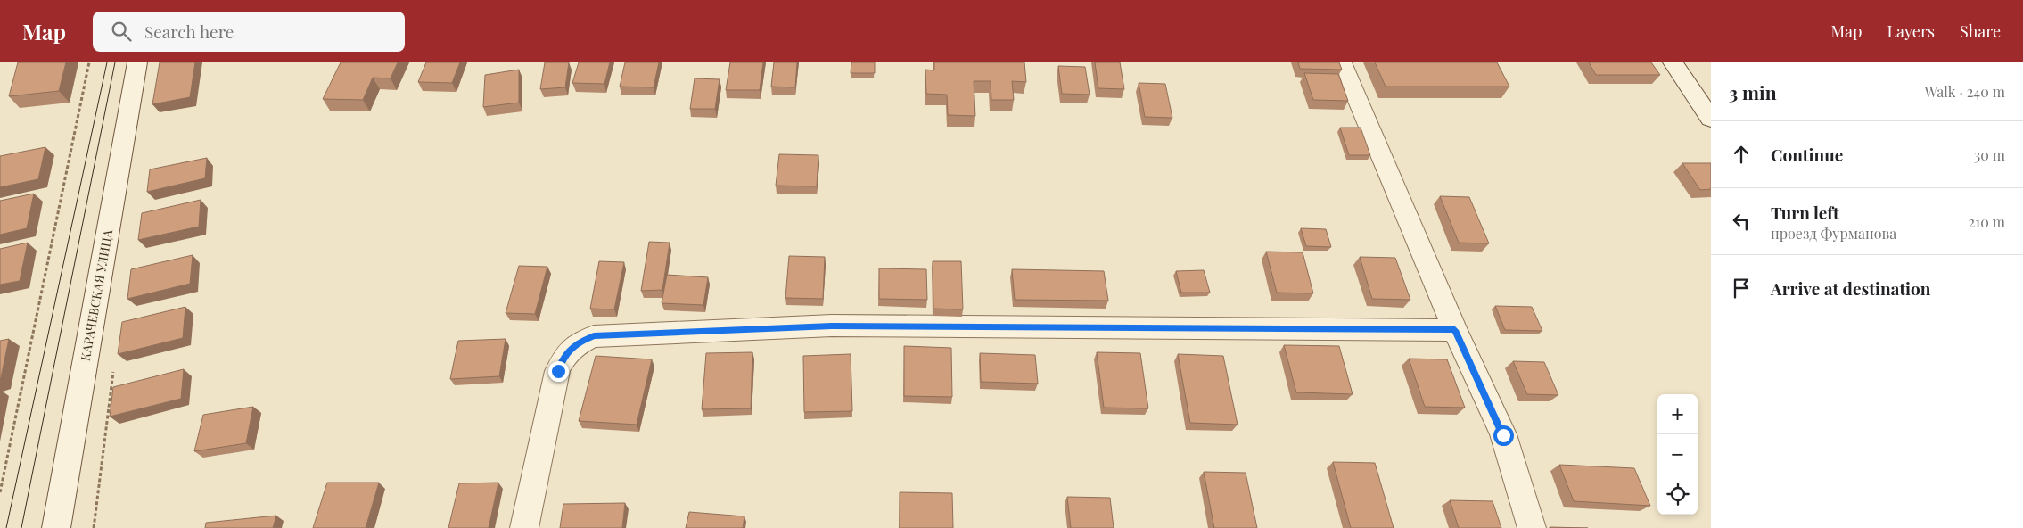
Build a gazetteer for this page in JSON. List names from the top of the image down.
{
  "streets": {
    "street": ["КАРАЧЕВСКАЯ УЛИЦА"]
  },
  "page": {
    "header": "Map",
    "search": "Search here",
    "nav": ["Map", "Layers", "Share"],
    "heading": ["3 min", "Walk · 240 m"],
    "list": [
      ["Continue", "30 m"],
      ["Turn left", "проезд Фурманова", "210 m"],
      "Arrive at destination"
    ],
    "map_buttons": ["+", "−"]
  }
}
